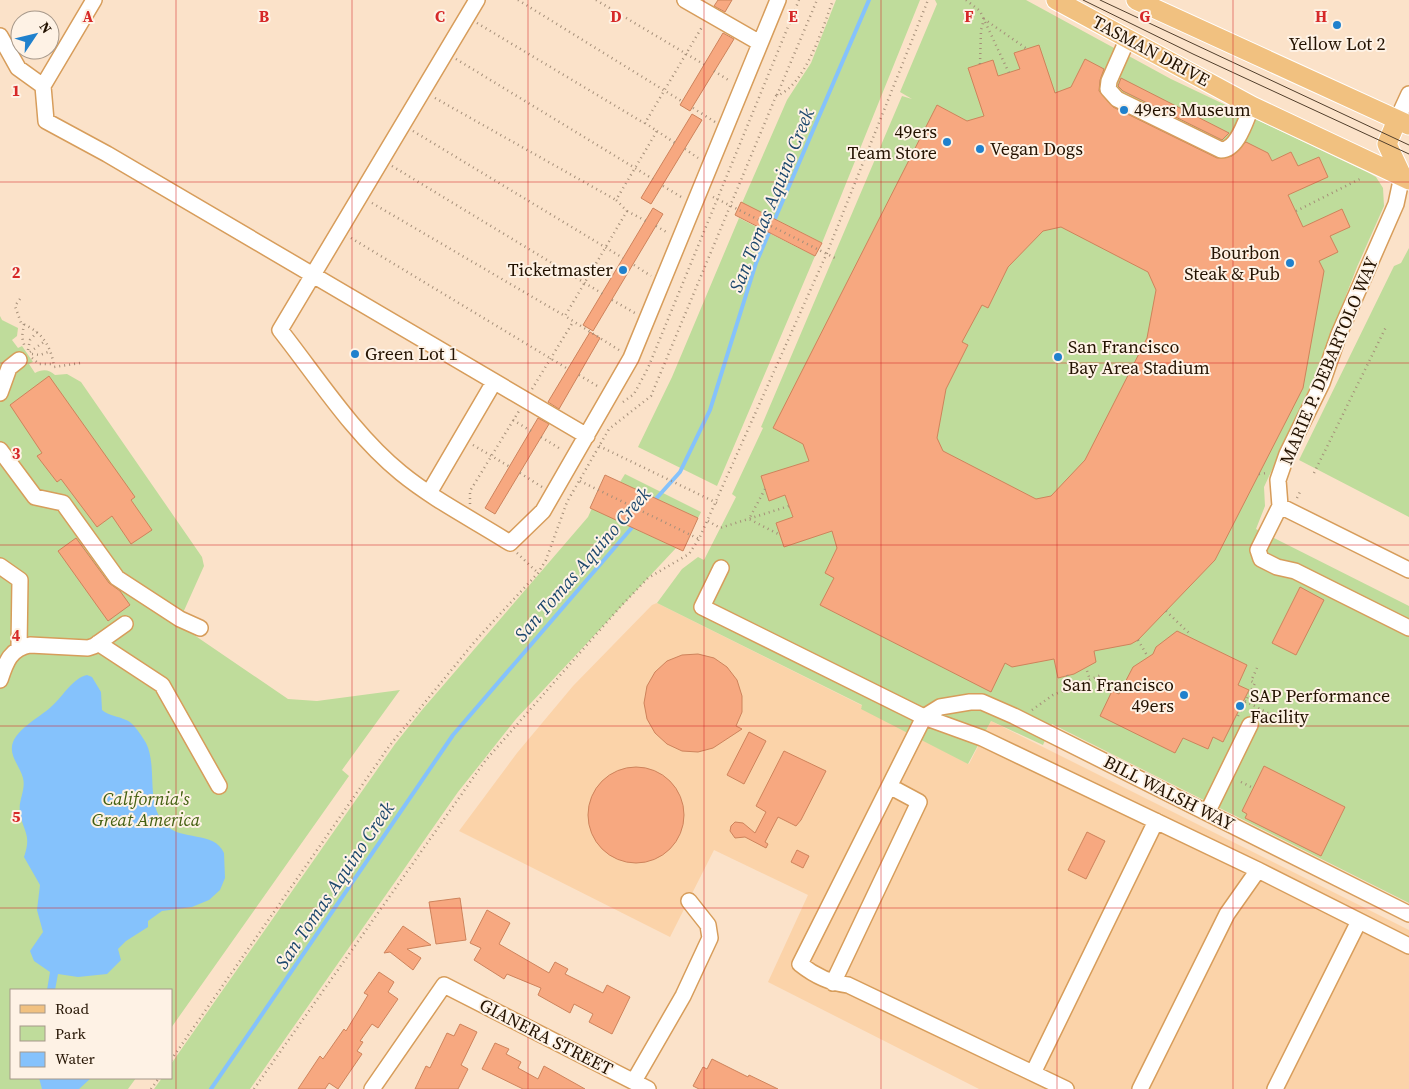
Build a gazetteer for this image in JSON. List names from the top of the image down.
{
  "streets": {
    "main road": ["TASMAN DRIVE"],
    "street": ["MARIE P. DEBARTOLO WAY", "BILL WALSH WAY", "GIANERA STREET"]
  },
  "crossings": [
    ["TASMAN DRIVE", "MARIE P. DEBARTOLO WAY"]
  ],
  "water": ["San Tomas Aquino Creek"],
  "parks": ["California's Great America"],
  "places": [
    "Yellow Lot 2",
    "49ers Museum",
    "49ers Team Store",
    "Vegan Dogs",
    "Bourbon Steak & Pub",
    "Ticketmaster",
    "Green Lot 1",
    "San Francisco Bay Area Stadium",
    "San Francisco 49ers",
    "SAP Performance Facility"
  ],
  "legend": ["Road", "Park", "Water"],
  "north": "top right",
  "grid": {
    "columns": [
      "A",
      "B",
      "C",
      "D",
      "E",
      "F",
      "G",
      "H"
    ],
    "rows": [
      "1",
      "2",
      "3",
      "4",
      "5"
    ]
  }
}
